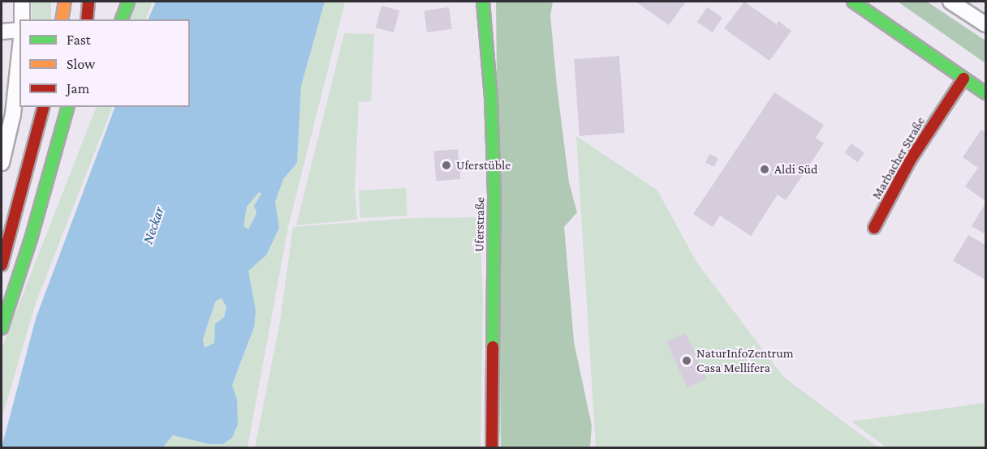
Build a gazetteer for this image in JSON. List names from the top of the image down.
{
  "streets": {
    "main road": ["Marbacher Straße", "Uferstraße"]
  },
  "water": ["Neckar"],
  "places": ["Uferstüble", "Aldi Süd", "NaturInfoZentrum Casa Mellifera"],
  "legend": ["Fast", "Slow", "Jam"]
}
